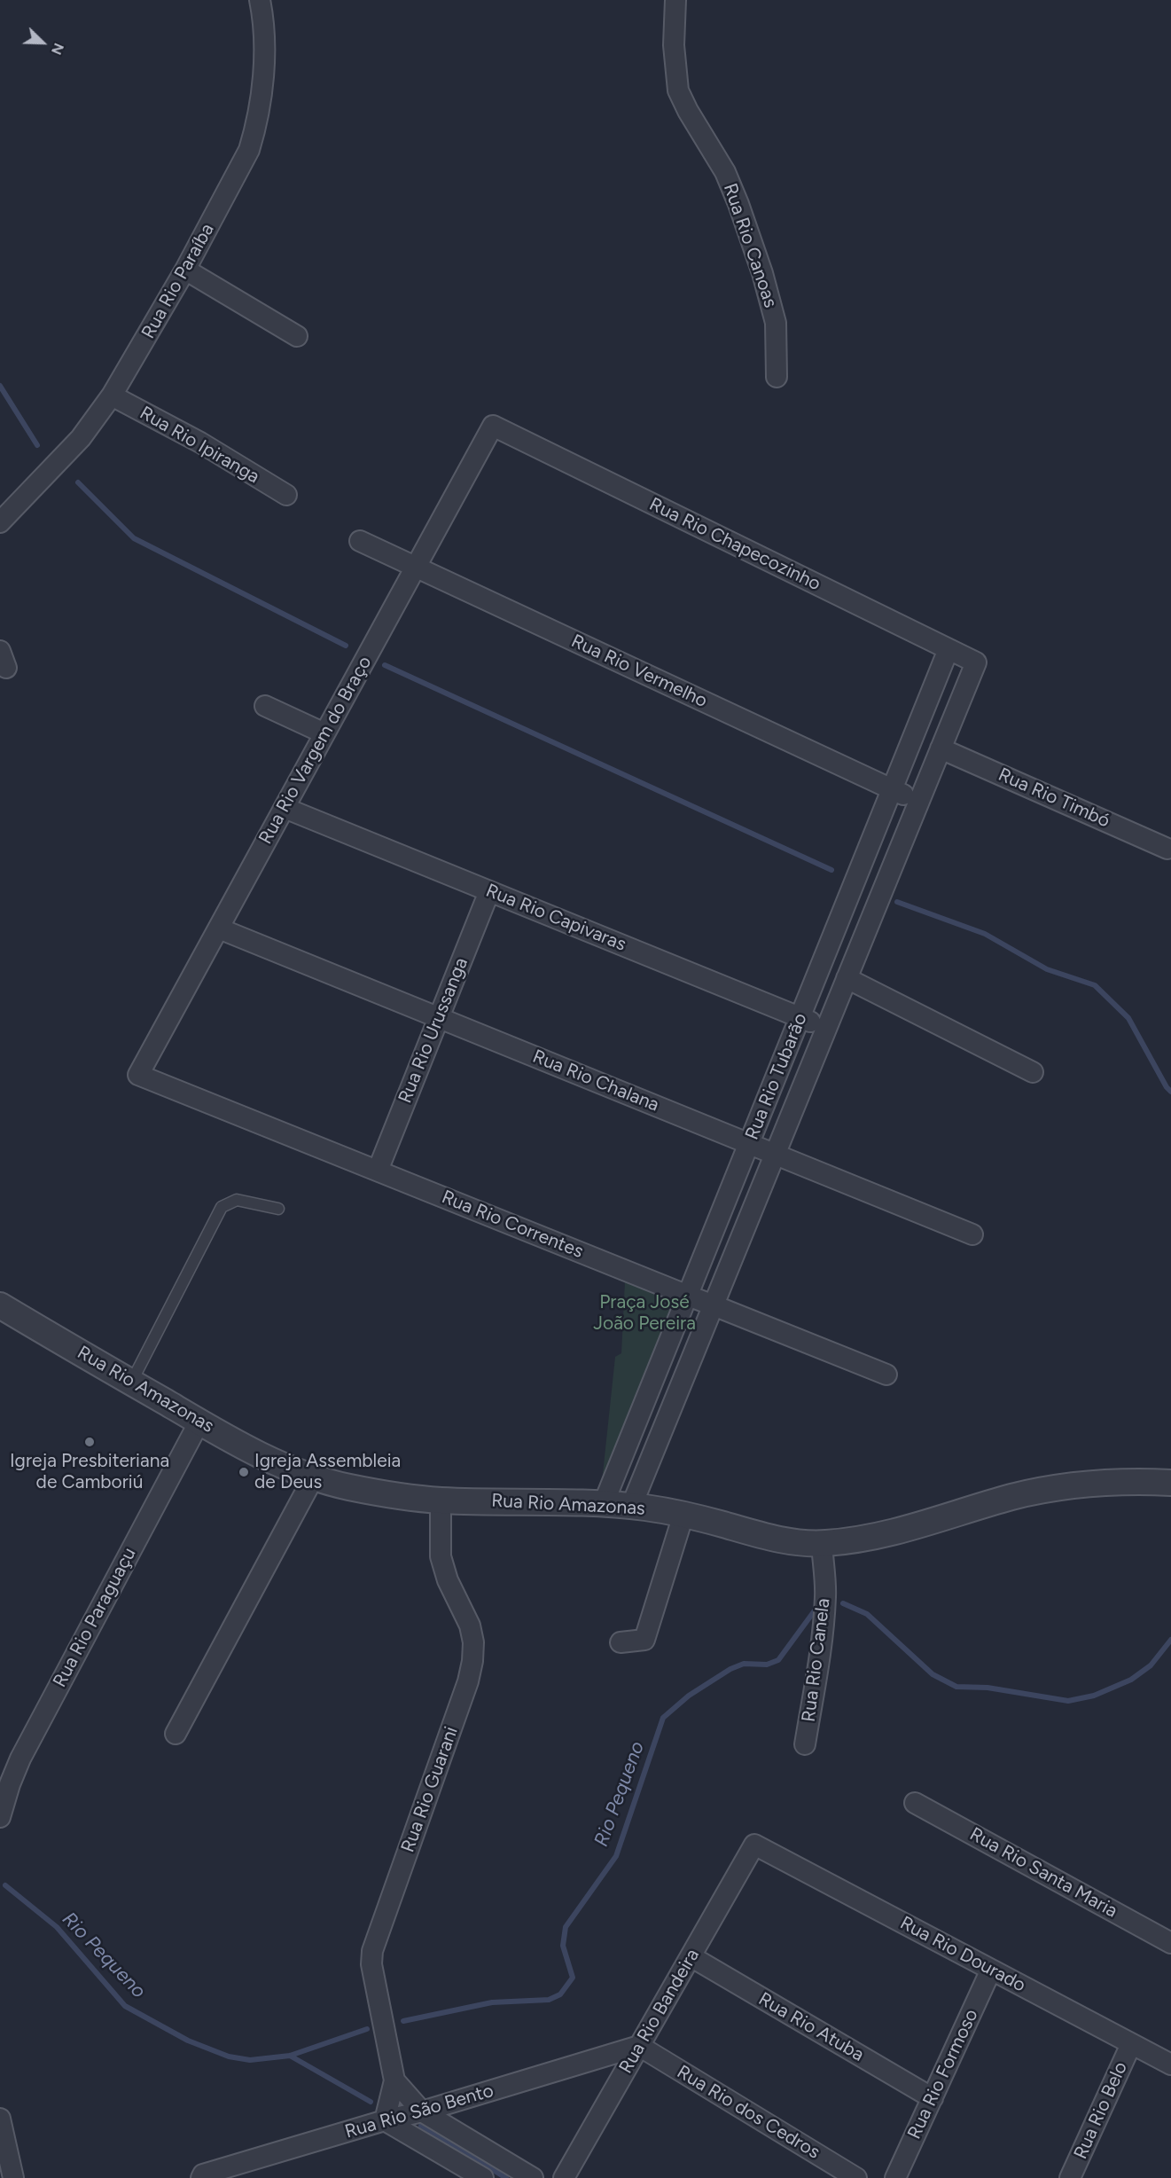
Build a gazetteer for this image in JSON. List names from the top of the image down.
{
  "streets": {
    "street": [
      "Rua Rio Canoas",
      "Rua Rio Paraíba",
      "Rua Rio Ipiranga",
      "Rua Rio Chapecozinho",
      "Rua Rio Vermelho",
      "Rua Rio Vargem do Braço",
      "Rua Rio Timbó",
      "Rua Rio Capivaras",
      "Rua Rio Urussanga",
      "Rua Rio Tubarão",
      "Rua Rio Chalana",
      "Rua Rio Correntes",
      "Rua Rio Amazonas",
      "Rua Rio Paraguaçu",
      "Rua Rio Canela",
      "Rua Rio Guarani",
      "Rua Rio Santa Maria",
      "Rua Rio Dourado",
      "Rua Rio Bandeira",
      "Rua Rio Atuba",
      "Rua Rio Formoso",
      "Rua Rio Belo",
      "Rua Rio São Bento",
      "Rua Rio dos Cedros"
    ]
  },
  "crossings": [
    ["Rua Rio Paraíba", "Rua Rio Ipiranga"],
    ["Rua Rio Chapecozinho", "Rua Rio Vargem do Braço"],
    ["Rua Rio Chapecozinho", "Rua Rio Tubarão"],
    ["Rua Rio Vermelho", "Rua Rio Vargem do Braço"],
    ["Rua Rio Vermelho", "Rua Rio Tubarão"],
    ["Rua Rio Vargem do Braço", "Rua Rio Capivaras"],
    ["Rua Rio Vargem do Braço", "Rua Rio Chalana"],
    ["Rua Rio Vargem do Braço", "Rua Rio Correntes"],
    ["Rua Rio Timbó", "Rua Rio Tubarão"],
    ["Rua Rio Capivaras", "Rua Rio Urussanga"],
    ["Rua Rio Capivaras", "Rua Rio Tubarão"],
    ["Rua Rio Urussanga", "Rua Rio Chalana"],
    ["Rua Rio Urussanga", "Rua Rio Correntes"],
    ["Rua Rio Tubarão", "Rua Rio Chalana"],
    ["Rua Rio Tubarão", "Rua Rio Correntes"],
    ["Rua Rio Tubarão", "Rua Rio Amazonas"],
    ["Rua Rio Amazonas", "Rua Rio Paraguaçu"],
    ["Rua Rio Amazonas", "Rua Rio Canela"],
    ["Rua Rio Amazonas", "Rua Rio Guarani"],
    ["Rua Rio Guarani", "Rua Rio São Bento"],
    ["Rua Rio Dourado", "Rua Rio Bandeira"],
    ["Rua Rio Dourado", "Rua Rio Formoso"],
    ["Rua Rio Dourado", "Rua Rio Belo"],
    ["Rua Rio Bandeira", "Rua Rio Atuba"],
    ["Rua Rio Bandeira", "Rua Rio São Bento"],
    ["Rua Rio Bandeira", "Rua Rio dos Cedros"],
    ["Rua Rio Atuba", "Rua Rio Formoso"],
    ["Rua Rio São Bento", "Rua Rio dos Cedros"]
  ],
  "water": ["Rio Pequeno"],
  "parks": ["Praça José João Pereira"],
  "places": ["Igreja Presbiteriana de Camboriú", "Igreja Assembleia de Deus"],
  "north": "bottom right"
}
